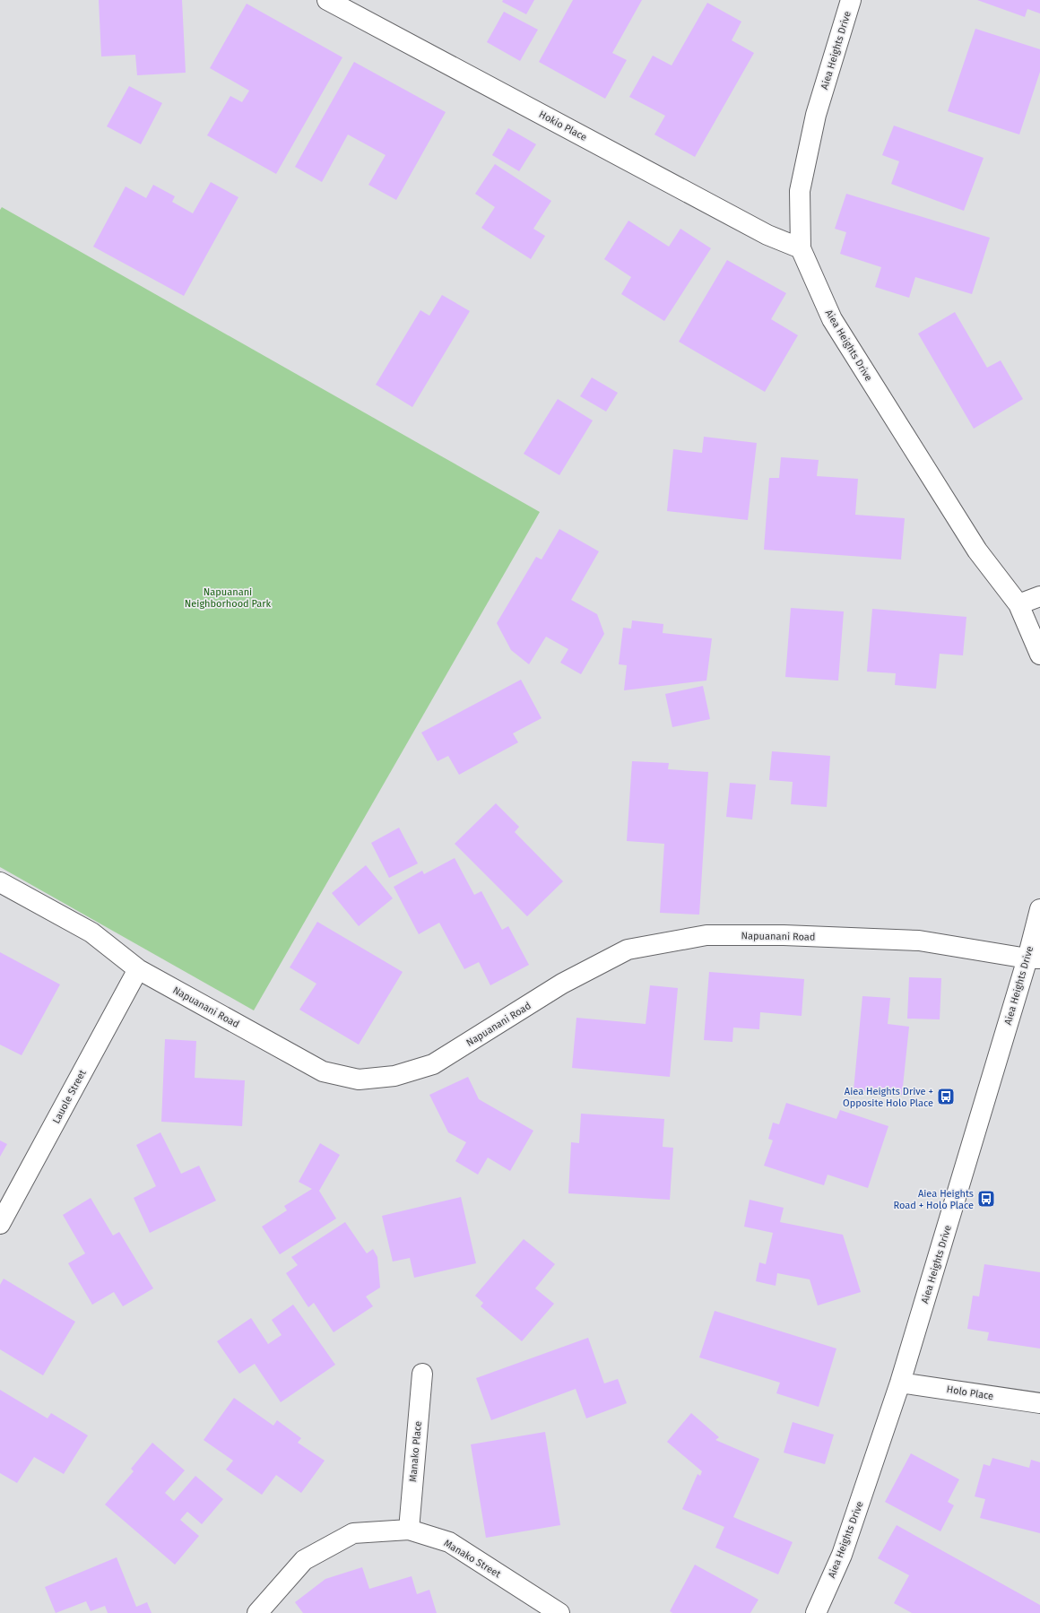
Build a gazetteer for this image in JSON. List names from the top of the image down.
{
  "streets": {
    "street": [
      "Aiea Heights Drive",
      "Hokio Place",
      "Napuanani Road",
      "Lauole Street",
      "Holo Place",
      "Manako Place",
      "Manako Street"
    ]
  },
  "crossings": [
    ["Aiea Heights Drive", "Hokio Place"],
    ["Aiea Heights Drive", "Napuanani Road"],
    ["Aiea Heights Drive", "Holo Place"],
    ["Napuanani Road", "Lauole Street"],
    ["Manako Place", "Manako Street"]
  ],
  "parks": ["Napuanani Neighborhood Park"],
  "places": {
    "bus stop": ["Aiea Heights Drive + Opposite Holo Place", "Aiea Heights Road + Holo Place"]
  }
}
